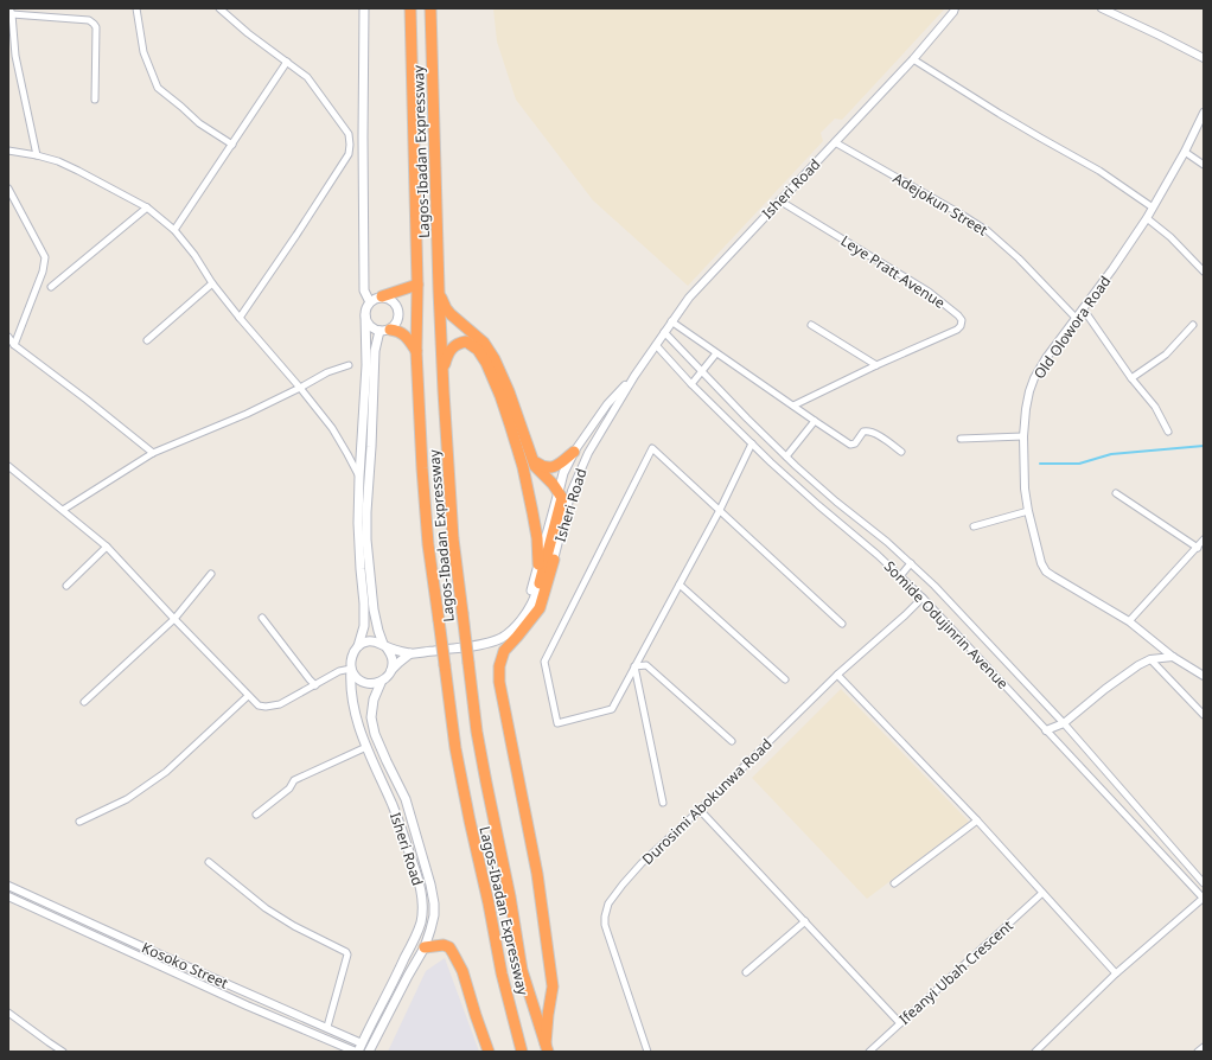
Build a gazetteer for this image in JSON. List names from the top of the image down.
{
  "streets": {
    "highway": ["Lagos-Ibadan Expressway"],
    "main road": ["Isheri Road"],
    "street": [
      "Adejokun Street",
      "Leye Pratt Avenue",
      "Old Olowora Road",
      "Somide Odujinrin Avenue",
      "Durosimi Abokunwa Road",
      "Kosoko Street",
      "Ifeanyi Ubah Crescent"
    ]
  },
  "crossings": [
    ["Isheri Road", "Adejokun Street"],
    ["Isheri Road", "Leye Pratt Avenue"],
    ["Isheri Road", "Somide Odujinrin Avenue"],
    ["Isheri Road", "Kosoko Street"],
    ["Adejokun Street", "Old Olowora Road"],
    ["Somide Odujinrin Avenue", "Durosimi Abokunwa Road"]
  ]
}
